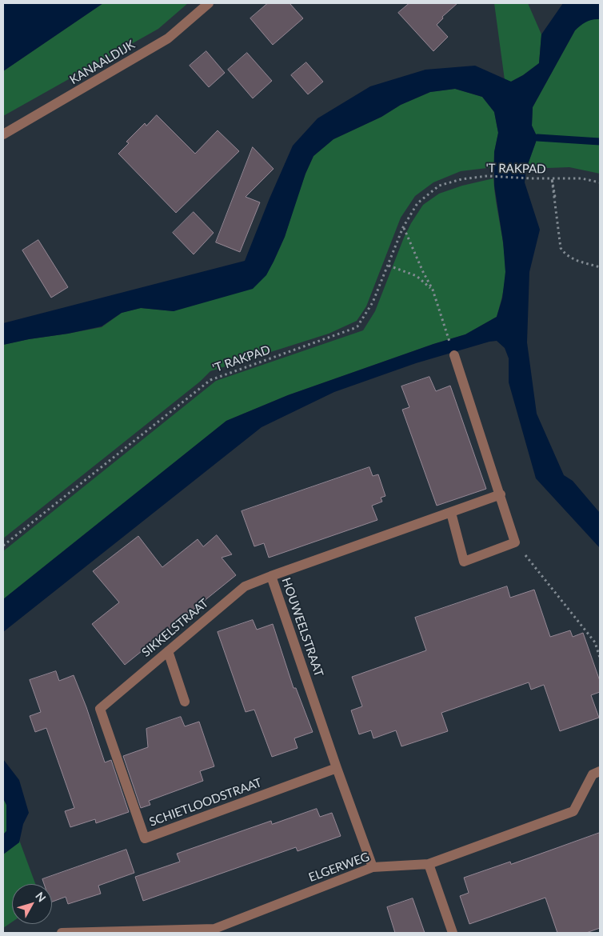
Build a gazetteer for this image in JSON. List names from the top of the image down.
{
  "streets": {
    "street": [
      "KANAALDIJK",
      "HOUWEELSTRAAT",
      "SIKKELSTRAAT",
      "SCHIETLOODSTRAAT",
      "ELGERWEG"
    ],
    "path": ["'T RAKPAD"]
  },
  "crossings": [
    ["HOUWEELSTRAAT", "SIKKELSTRAAT"],
    ["HOUWEELSTRAAT", "SCHIETLOODSTRAAT"],
    ["HOUWEELSTRAAT", "ELGERWEG"],
    ["SIKKELSTRAAT", "SCHIETLOODSTRAAT"]
  ],
  "north": "top right"
}
